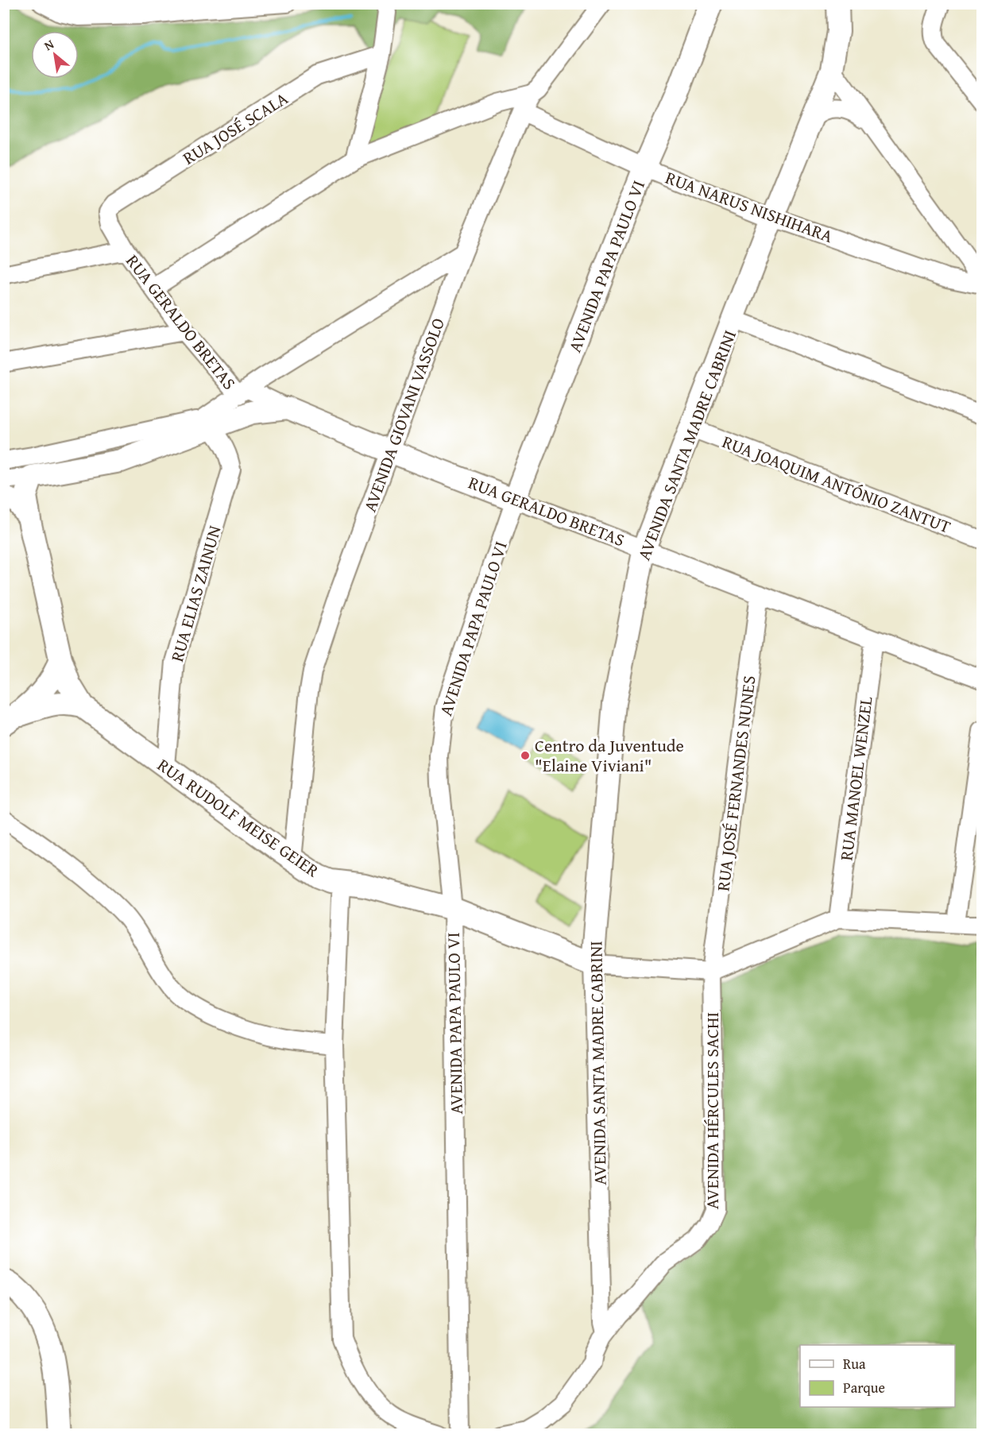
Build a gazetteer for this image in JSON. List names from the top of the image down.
{
  "streets": {
    "main road": [
      "AVENIDA PAPA PAULO VI",
      "RUA GERALDO BRETAS",
      "AVENIDA SANTA MADRE CABRINI",
      "RUA RUDOLF MEISE GEIER"
    ],
    "street": [
      "RUA JOSÉ SCALA",
      "RUA NARUS NISHIHARA",
      "AVENIDA GIOVANI VASSOLO",
      "RUA JOAQUIM ANTÓNIO ZANTUT",
      "RUA ELIAS ZAINUN",
      "RUA MANOEL WENZEL",
      "RUA JOSÉ FERNANDES NUNES",
      "AVENIDA HÉRCULES SACHI"
    ]
  },
  "crossings": [
    ["RUA JOSÉ SCALA", "RUA GERALDO BRETAS"],
    ["RUA NARUS NISHIHARA", "AVENIDA PAPA PAULO VI"],
    ["RUA NARUS NISHIHARA", "AVENIDA GIOVANI VASSOLO"],
    ["RUA NARUS NISHIHARA", "AVENIDA SANTA MADRE CABRINI"],
    ["AVENIDA PAPA PAULO VI", "RUA GERALDO BRETAS"],
    ["AVENIDA PAPA PAULO VI", "RUA RUDOLF MEISE GEIER"],
    ["RUA GERALDO BRETAS", "AVENIDA GIOVANI VASSOLO"],
    ["RUA GERALDO BRETAS", "AVENIDA SANTA MADRE CABRINI"],
    ["RUA GERALDO BRETAS", "RUA MANOEL WENZEL"],
    ["RUA GERALDO BRETAS", "RUA JOSÉ FERNANDES NUNES"],
    ["AVENIDA GIOVANI VASSOLO", "RUA RUDOLF MEISE GEIER"],
    ["AVENIDA SANTA MADRE CABRINI", "RUA JOAQUIM ANTÓNIO ZANTUT"],
    ["AVENIDA SANTA MADRE CABRINI", "RUA RUDOLF MEISE GEIER"],
    ["AVENIDA SANTA MADRE CABRINI", "AVENIDA HÉRCULES SACHI"],
    ["RUA ELIAS ZAINUN", "RUA RUDOLF MEISE GEIER"],
    ["RUA JOSÉ FERNANDES NUNES", "RUA RUDOLF MEISE GEIER"],
    ["RUA JOSÉ FERNANDES NUNES", "AVENIDA HÉRCULES SACHI"],
    ["RUA RUDOLF MEISE GEIER", "AVENIDA HÉRCULES SACHI"]
  ],
  "places": ["Centro da Juventude \"Elaine Viviani\""],
  "legend": ["Rua", "Parque"],
  "north": "top left"
}
